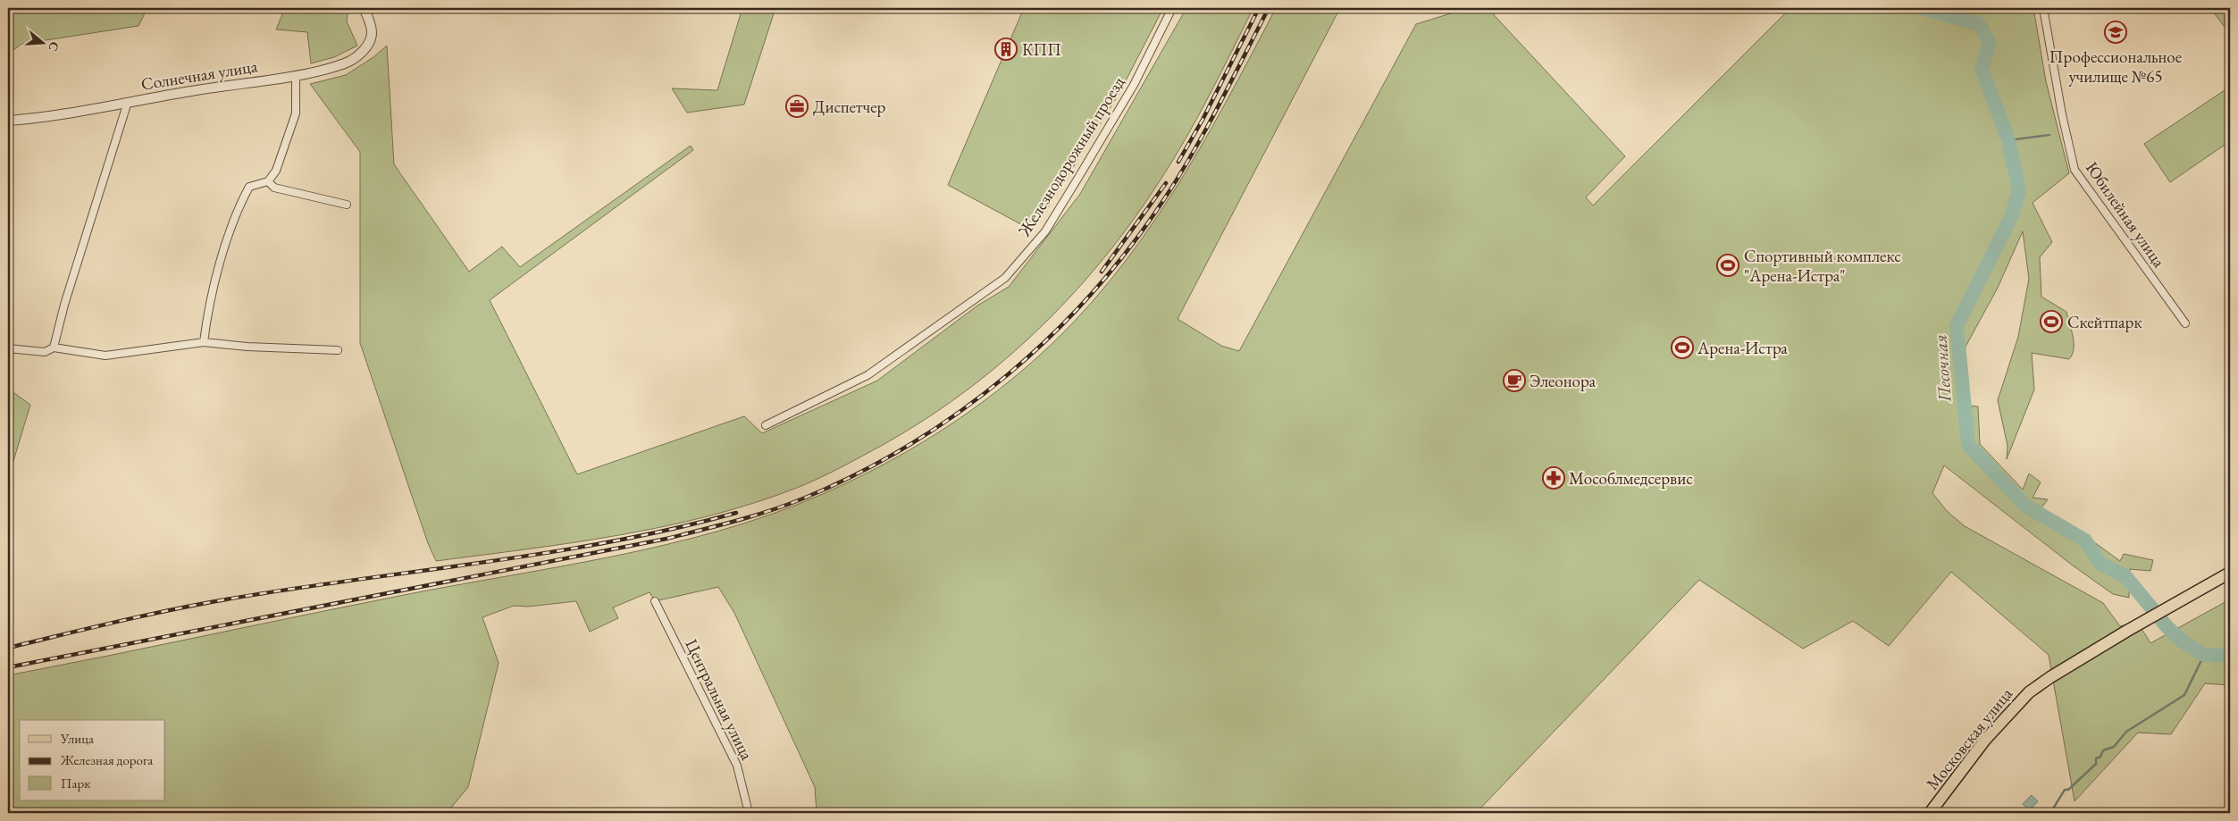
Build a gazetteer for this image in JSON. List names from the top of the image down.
{
  "streets": {
    "main road": ["Московская улица"],
    "street": [
      "Солнечная улица",
      "Железнодорожный проезд",
      "Юбилейная улица",
      "Центральная улица"
    ]
  },
  "water": ["Песочная"],
  "places": {
    "school or university": ["Профессиональное училище №65"],
    "building": ["КПП"],
    "office": ["Диспетчер"],
    "sports": ["Спортивный комплекс \"Арена-Истра\"", "Скейтпарк", "Арена-Истра"],
    "cafe": ["Элеонора"],
    "pharmacy": ["Мособлмедсервис"]
  },
  "legend": ["Улица", "Железная дорога", "Парк"],
  "north": "right"
}
